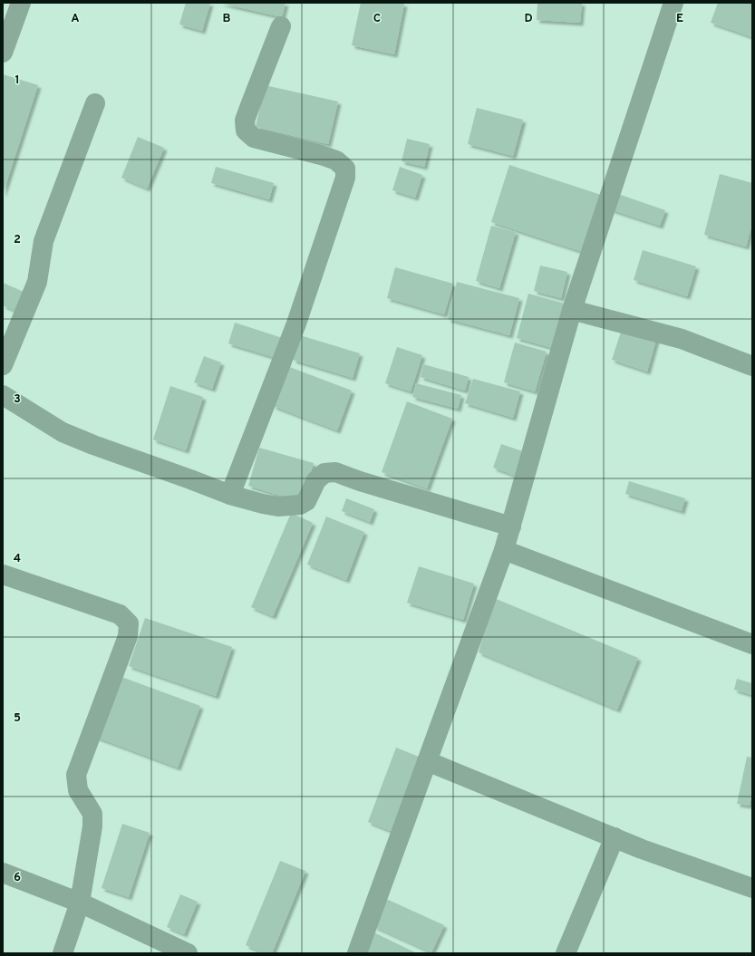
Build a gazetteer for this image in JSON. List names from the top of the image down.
{
  "grid": {
    "columns": [
      "A",
      "B",
      "C",
      "D",
      "E"
    ],
    "rows": [
      "1",
      "2",
      "3",
      "4",
      "5",
      "6"
    ]
  }
}
